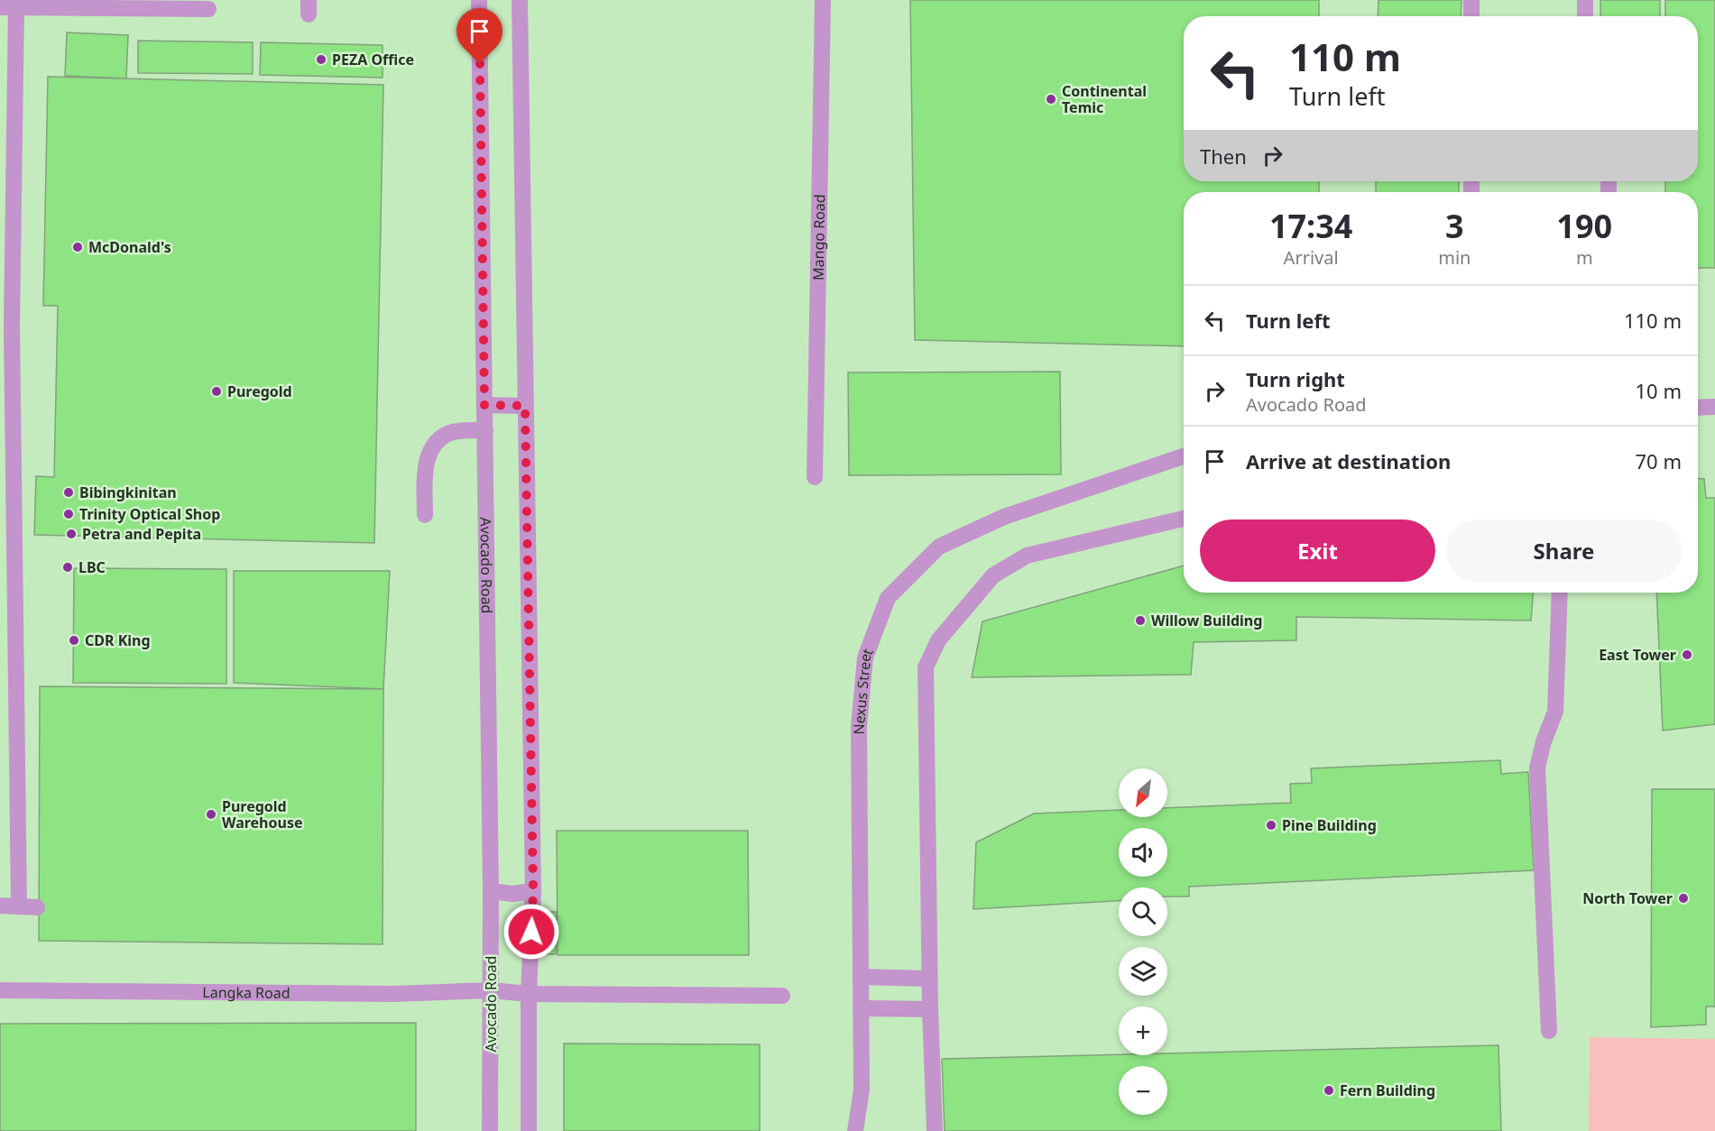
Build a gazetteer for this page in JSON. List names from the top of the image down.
{
  "streets": {
    "street": [
      "Mango Road",
      "Avocado Road",
      "Nexus Street",
      "Langka Road"
    ]
  },
  "crossings": [
    ["Avocado Road", "Langka Road"]
  ],
  "places": [
    "PEZA Office",
    "Continental Temic",
    "McDonald's",
    "Puregold",
    "Bibingkinitan",
    "Trinity Optical Shop",
    "Petra and Pepita",
    "LBC",
    "Willow Building",
    "CDR King",
    "East Tower",
    "Puregold Warehouse",
    "Pine Building",
    "North Tower",
    "Fern Building"
  ],
  "north": "bottom left",
  "page": {
    "turn": ["110 m", "Turn left"],
    "then": "Then",
    "eta": [
      "17:34",
      "Arrival",
      "3",
      "min",
      "190",
      "m"
    ],
    "list": [
      {
        "name": "Turn left",
        "value": "110 m"
      },
      {
        "name": "Turn right",
        "note": "Avocado Road",
        "value": "10 m"
      },
      {
        "name": "Arrive at destination",
        "value": "70 m"
      }
    ],
    "buttons": ["Exit", "Share"],
    "map_buttons": ["+", "−"]
  }
}
